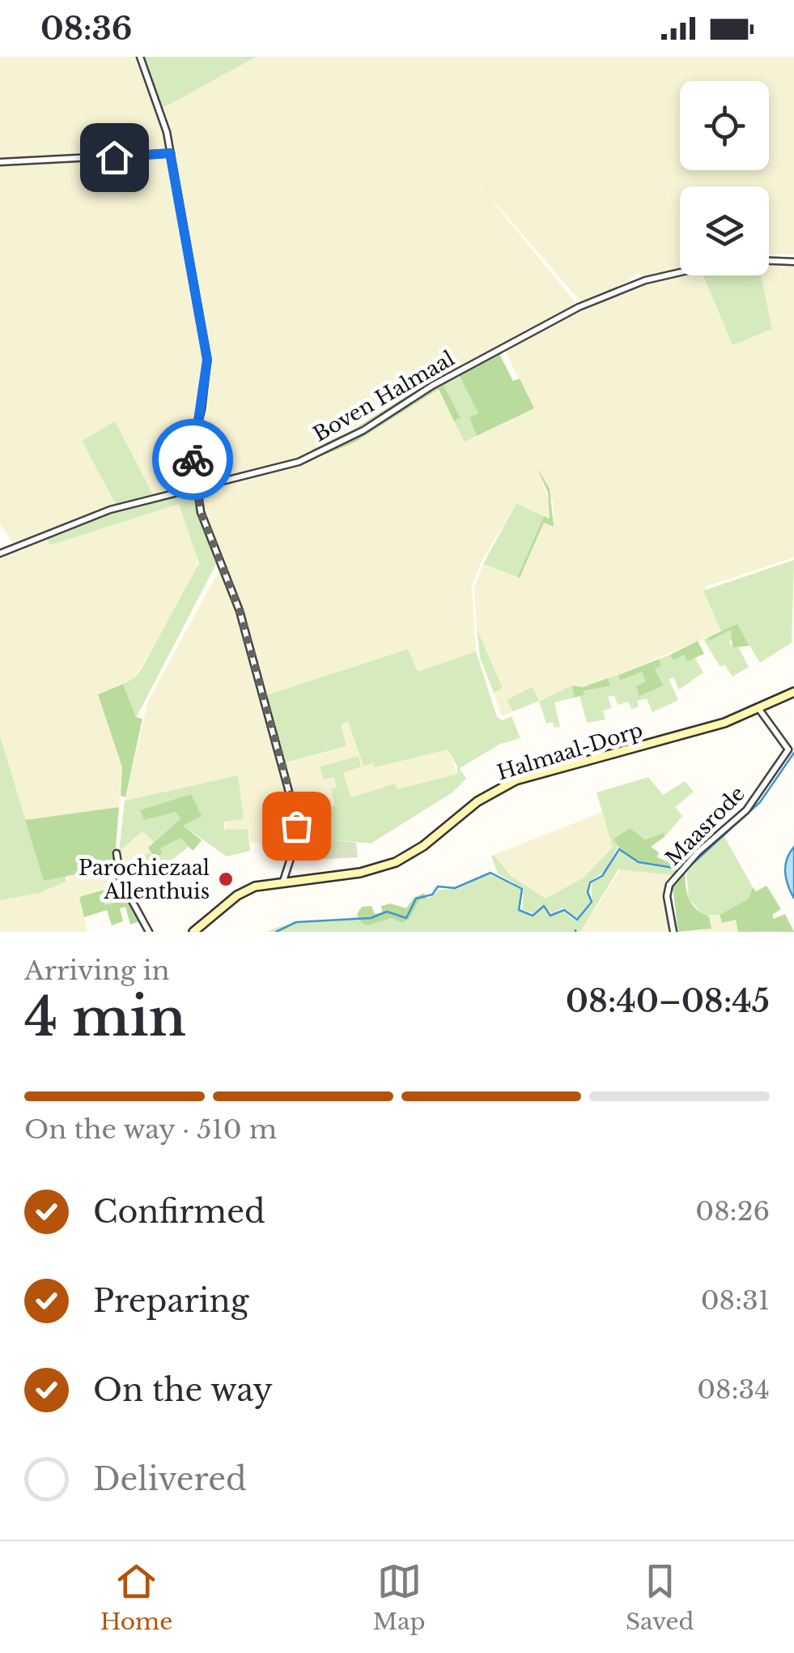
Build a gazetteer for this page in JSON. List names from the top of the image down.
{
  "streets": {
    "street": ["Boven Halmaal", "Halmaal-Dorp", "Maasrode"]
  },
  "crossings": [
    ["Halmaal-Dorp", "Maasrode"]
  ],
  "places": ["Parochiezaal Allenthuis"],
  "page": {
    "status": "08:36",
    "heading": ["4 min", "Arriving in", "08:40–08:45"],
    "bar": "On the way · 510 m",
    "list": [
      ["Confirmed", "08:26"],
      ["Preparing", "08:31"],
      ["On the way", "08:34"],
      "Delivered"
    ],
    "tabs": ["Home", "Map", "Saved"]
  }
}
